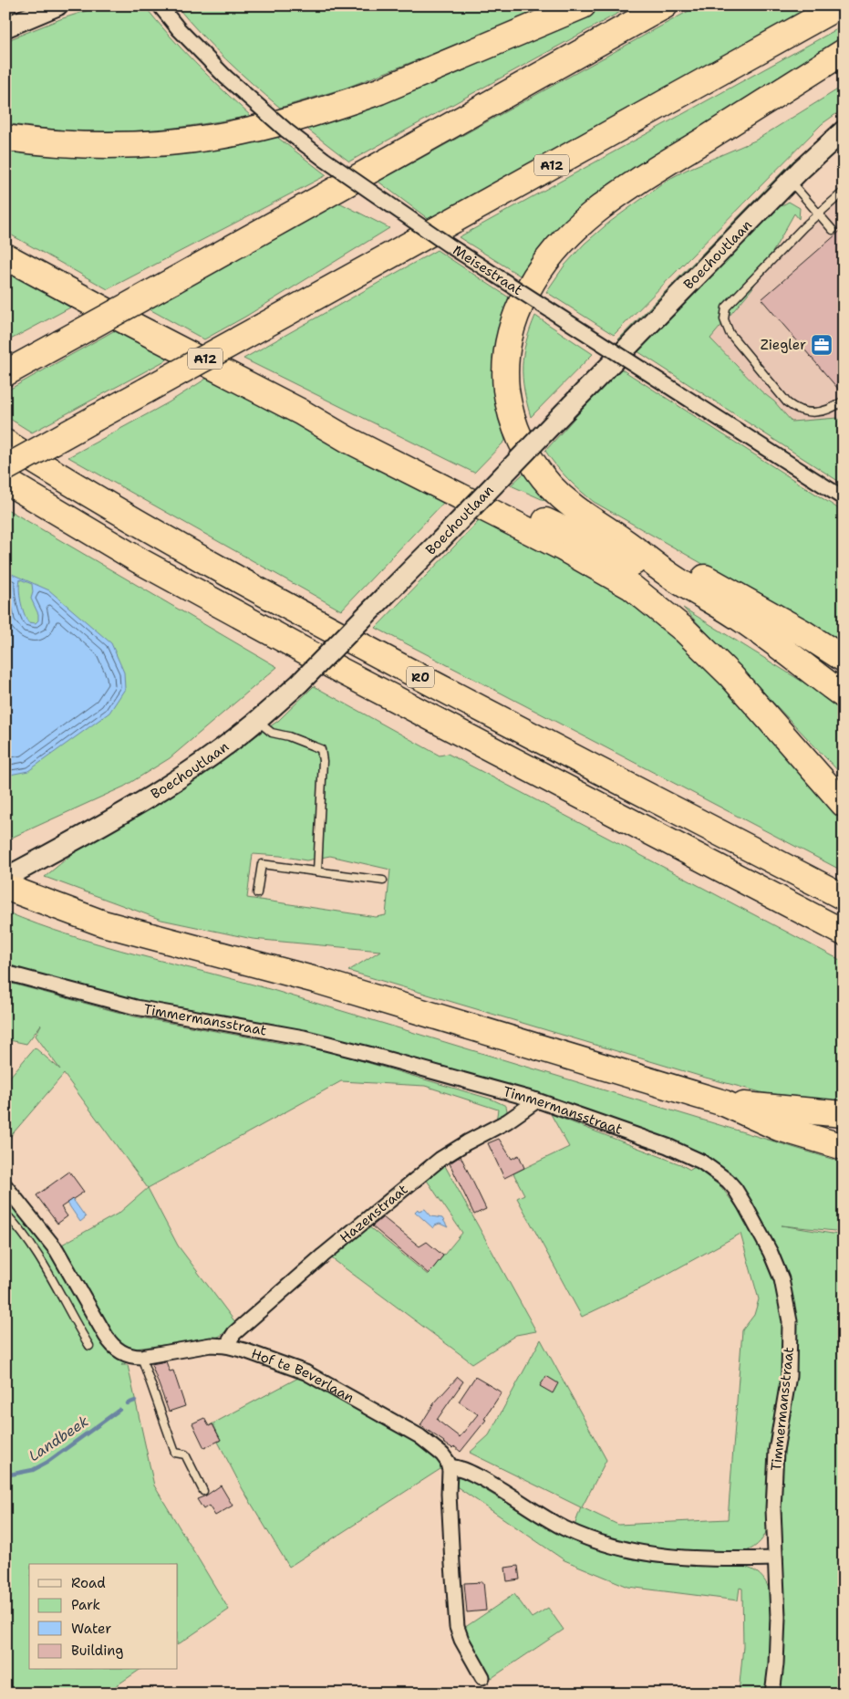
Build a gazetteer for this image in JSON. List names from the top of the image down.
{
  "streets": {
    "highway": ["A12", "R0"],
    "main road": ["Boechoutlaan"],
    "street": [
      "Meisestraat",
      "Timmermansstraat",
      "Hazenstraat",
      "Hof te Beverlaan"
    ]
  },
  "crossings": [
    ["Timmermansstraat", "Hazenstraat"],
    ["Hazenstraat", "Hof te Beverlaan"]
  ],
  "water": ["Landbeek"],
  "places": {
    "office": ["Ziegler"]
  },
  "legend": [
    "Road",
    "Park",
    "Water",
    "Building"
  ]
}
